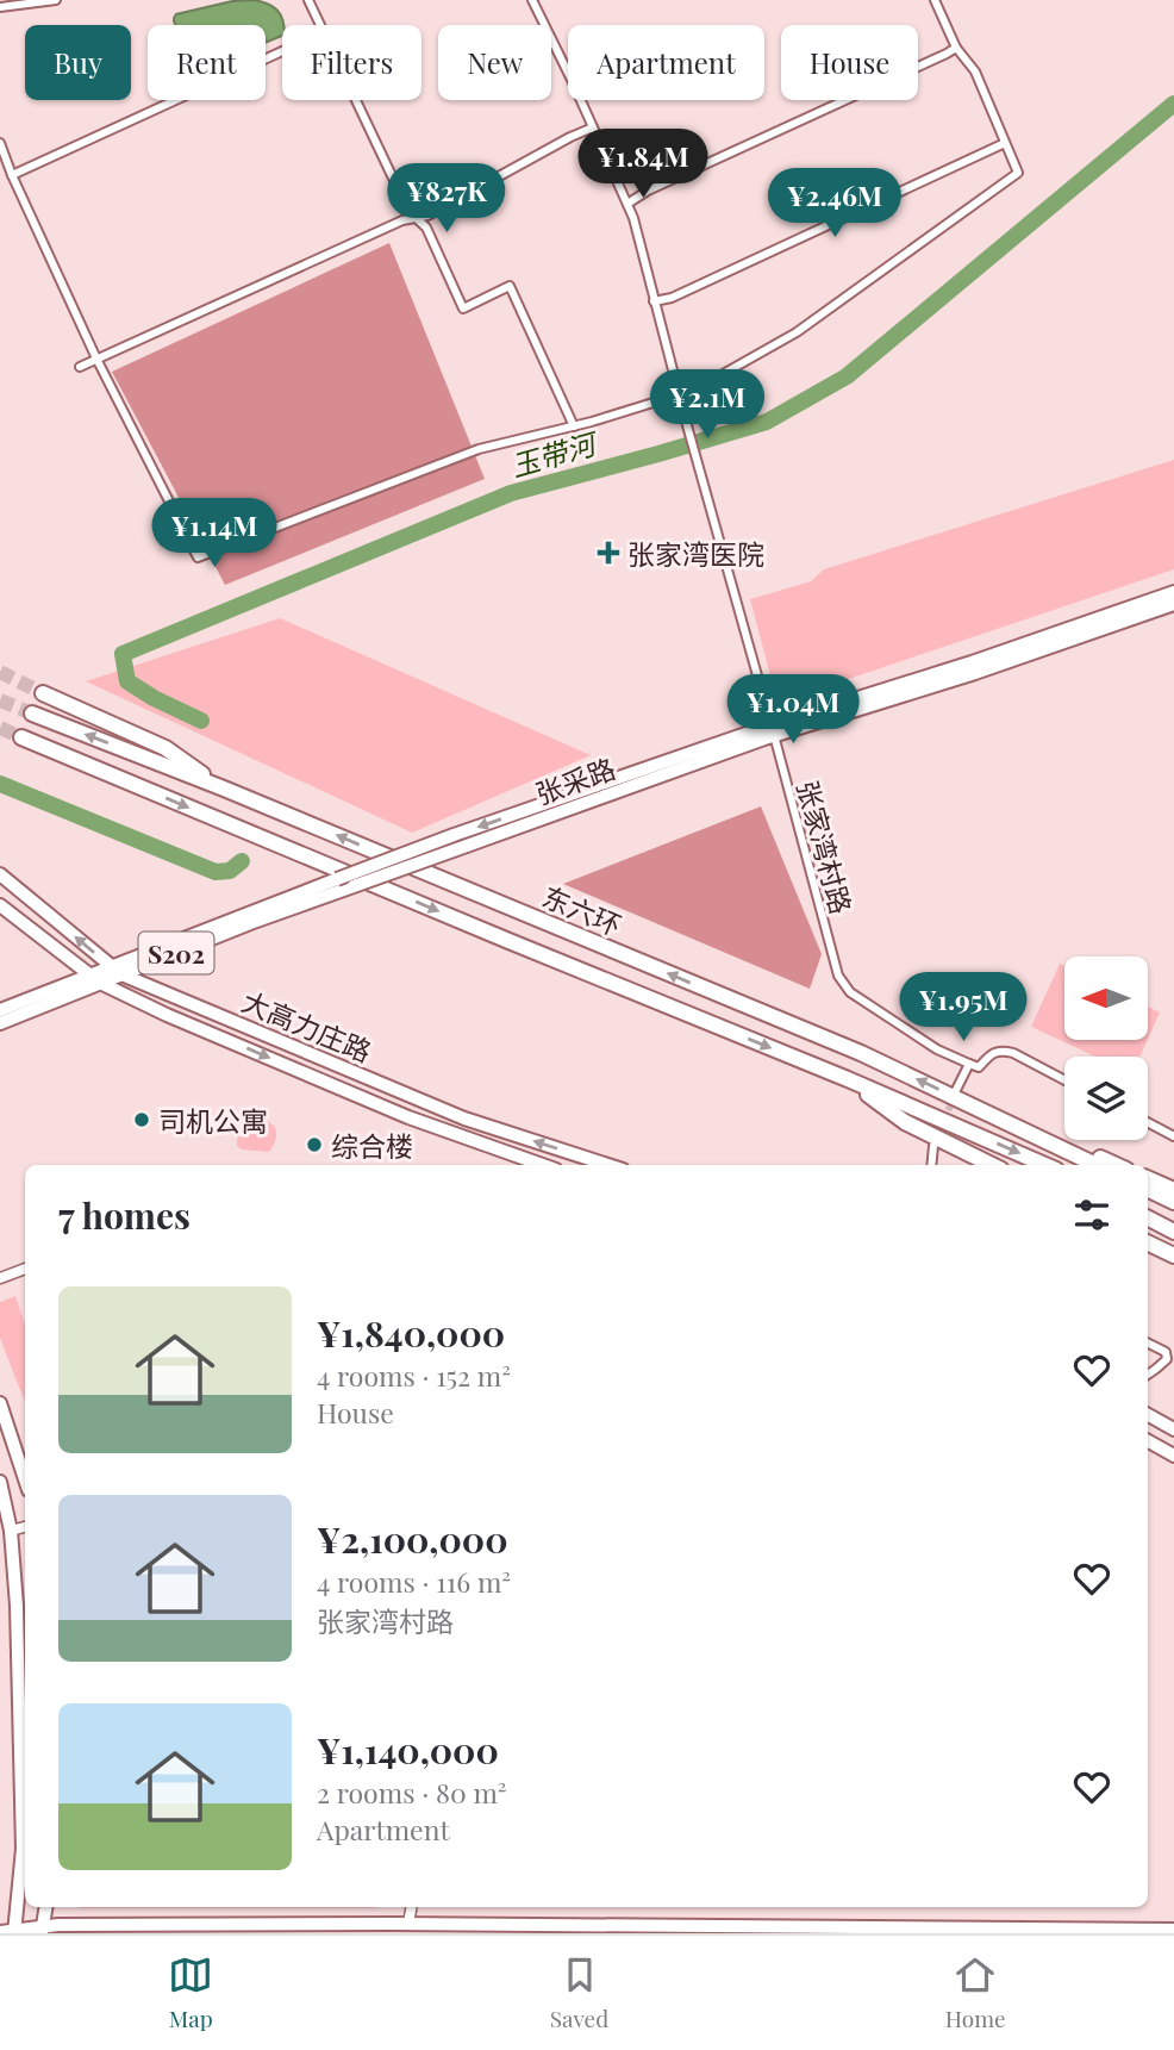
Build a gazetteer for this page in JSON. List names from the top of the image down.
{
  "streets": {
    "highway": ["东六环"],
    "main road": ["张采路", "S202", "大高力庄路"],
    "street": ["张家湾村路"]
  },
  "crossings": [
    ["张采路", "张家湾村路"],
    ["张采路", "大高力庄路"]
  ],
  "water": ["玉带河"],
  "places": {
    "health": ["张家湾医院"],
    "other": ["司机公寓", "综合楼"]
  },
  "north": "left",
  "page": {
    "chip": [
      "Buy",
      "Rent",
      "Filters",
      "New",
      "Apartment",
      "House"
    ],
    "price": [
      "¥1.84M",
      "¥827K",
      "¥2.46M",
      "¥2.1M",
      "¥1.14M",
      "¥1.04M",
      "¥1.95M"
    ],
    "heading": "7 homes",
    "list": [
      {
        "name": "¥1,840,000",
        "note": "4 rooms · 152 m² · House"
      },
      {
        "name": "¥2,100,000",
        "note": "4 rooms · 116 m² · 张家湾村路"
      },
      {
        "name": "¥1,140,000",
        "note": "2 rooms · 80 m² · Apartment"
      }
    ],
    "tabs": ["Map", "Saved", "Home"]
  }
}
